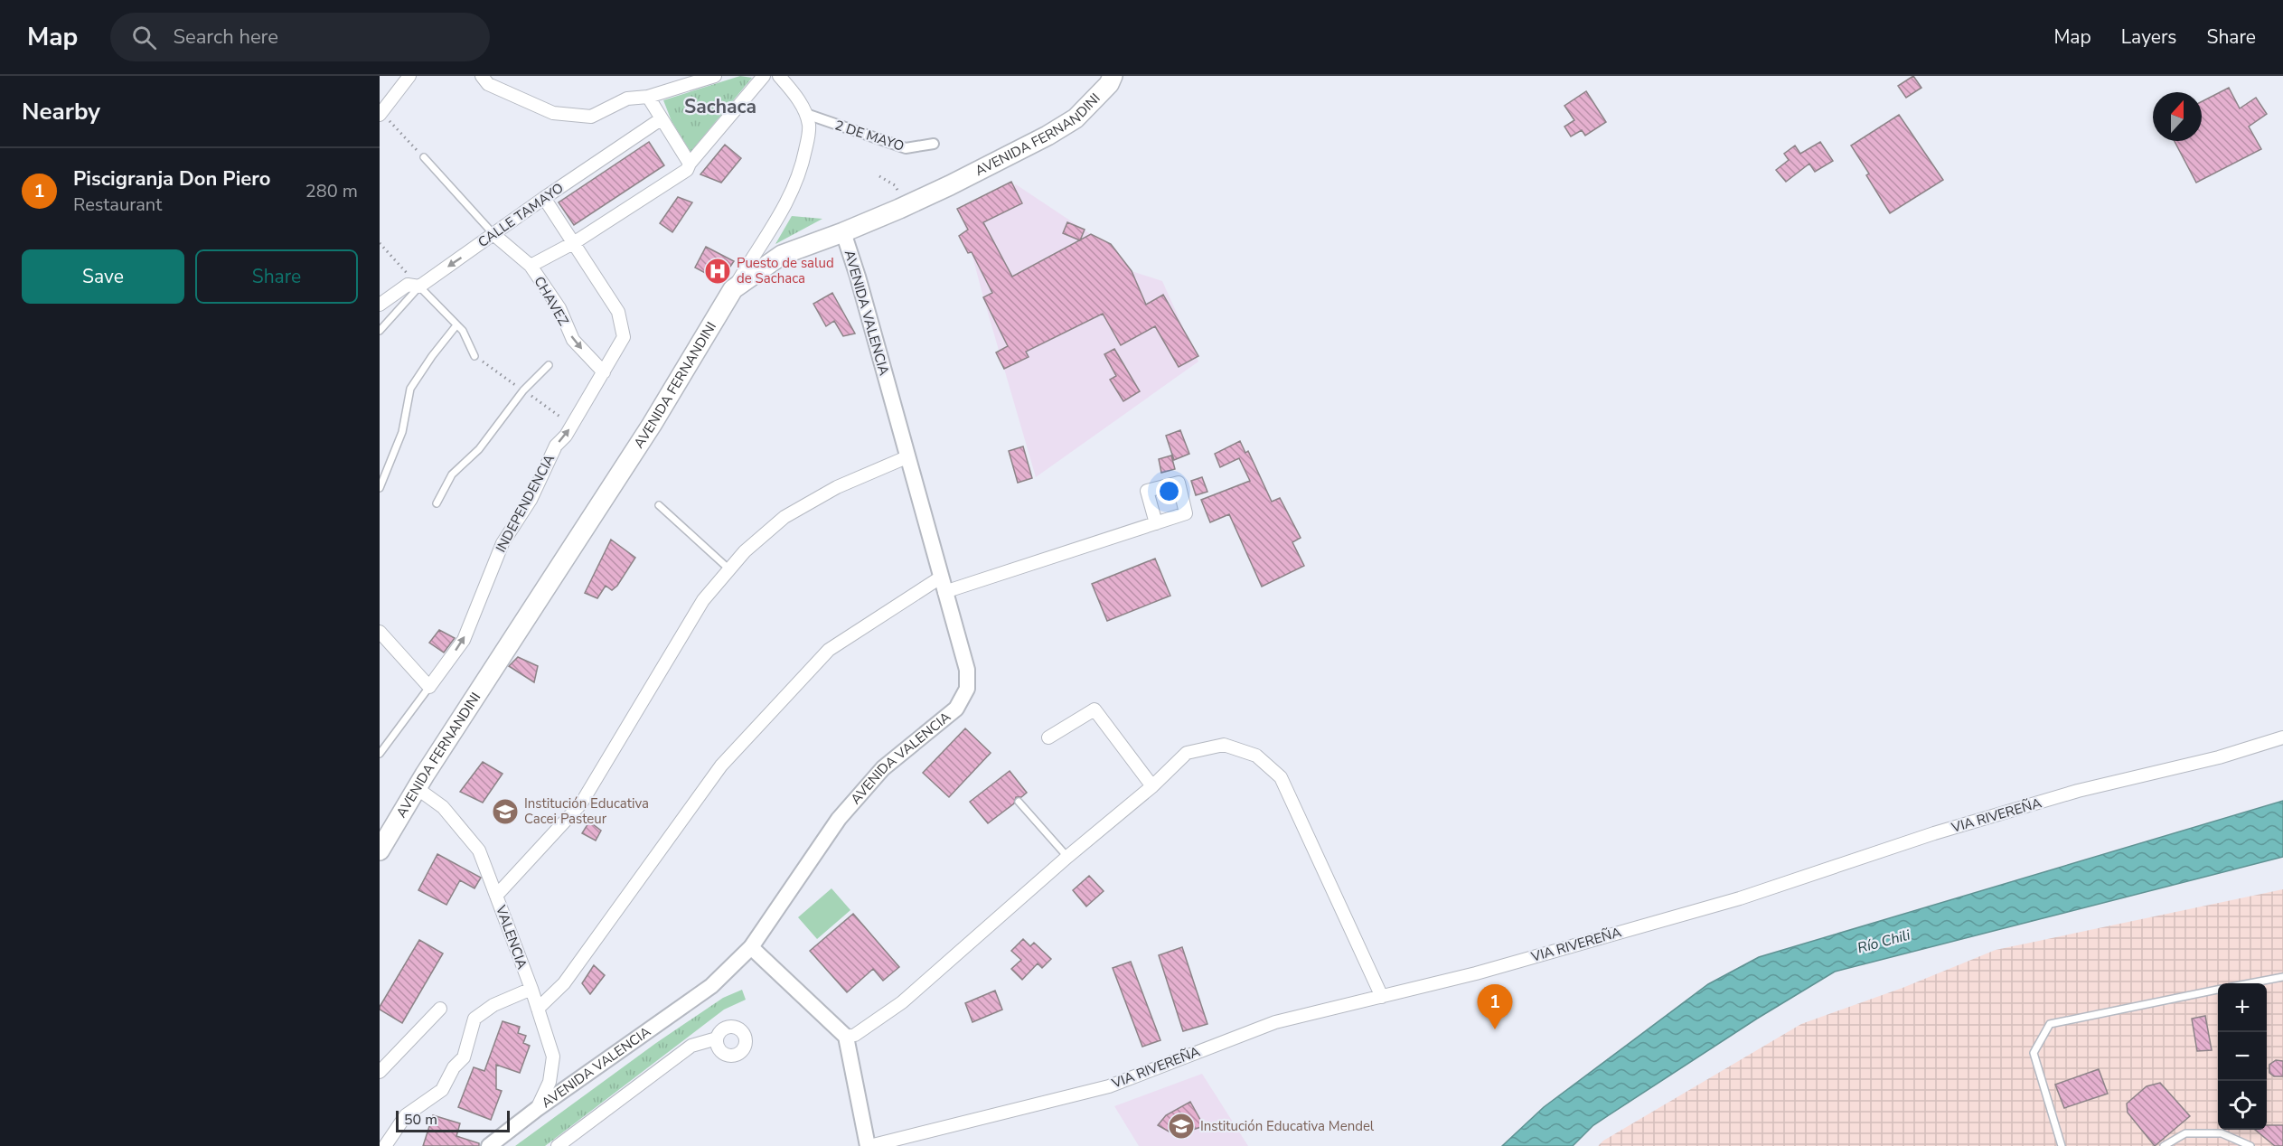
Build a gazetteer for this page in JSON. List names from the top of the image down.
{
  "streets": {
    "main road": ["AVENIDA FERNANDINI"],
    "street": [
      "2 DE MAYO",
      "CALLE TAMAYO",
      "CHAVEZ",
      "AVENIDA VALENCIA",
      "INDEPENDENCIA",
      "VIA RIVEREÑA",
      "VALENCIA"
    ]
  },
  "crossings": [
    ["AVENIDA FERNANDINI", "AVENIDA VALENCIA"],
    ["AVENIDA FERNANDINI", "VALENCIA"],
    ["CALLE TAMAYO", "CHAVEZ"],
    ["CHAVEZ", "INDEPENDENCIA"],
    ["AVENIDA VALENCIA", "VALENCIA"]
  ],
  "one_way": ["CHAVEZ", "INDEPENDENCIA"],
  "districts": ["Sachaca"],
  "water": ["Río Chili"],
  "places": {
    "hospital": ["Puesto de salud de Sachaca"],
    "school or university": ["Institución Educativa Cacei Pasteur", "Institución Educativa Mendel"]
  },
  "scale_bar": "50 m",
  "north": "top",
  "page": {
    "header": "Map",
    "search": "Search here",
    "nav": ["Map", "Layers", "Share"],
    "heading": "Nearby",
    "list": [
      {
        "mark": "1",
        "name": "Piscigranja Don Piero",
        "note": "Restaurant",
        "value": "280 m"
      }
    ],
    "buttons": ["Save", "Share"],
    "map_buttons": ["+", "−"],
    "pins": "1",
    "scale": "50 m"
  }
}
